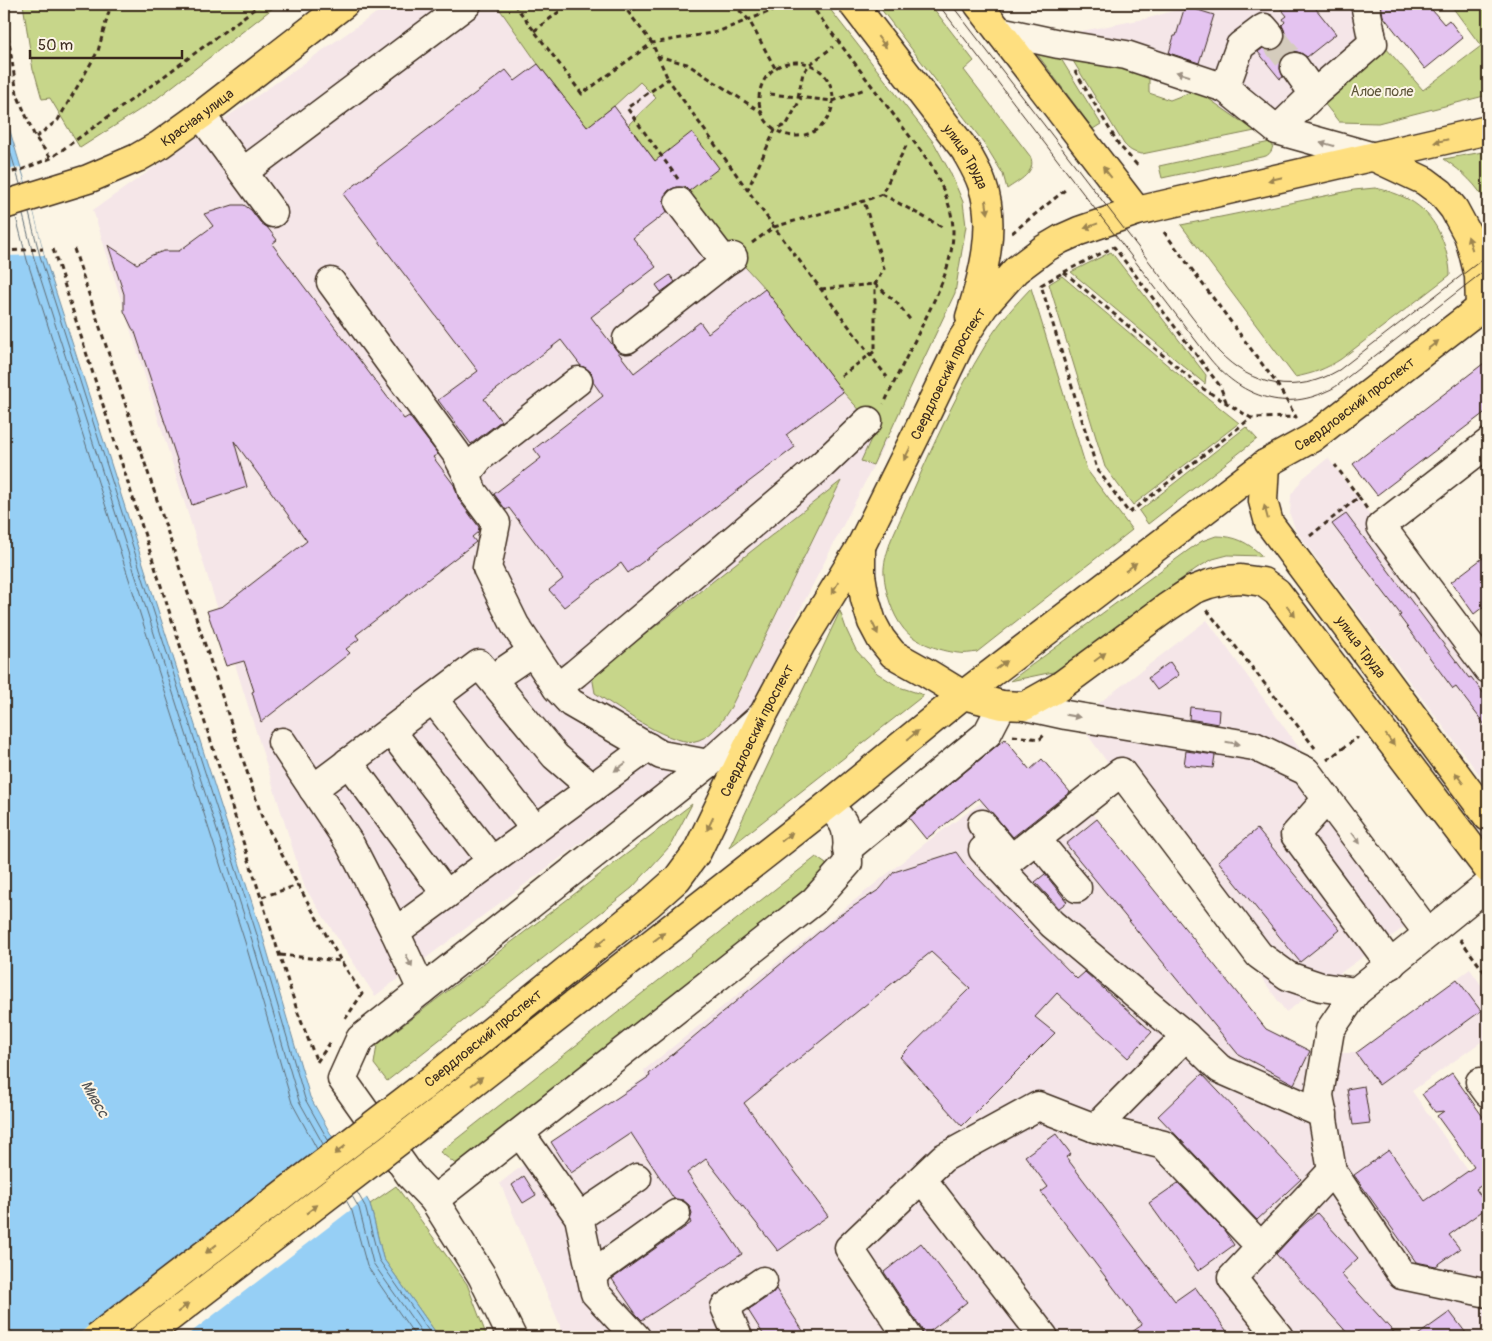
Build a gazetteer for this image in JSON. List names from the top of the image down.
{
  "streets": {
    "main road": ["Красная улица", "улица Труда", "Свердловский проспект"]
  },
  "crossings": [
    ["улица Труда", "Свердловский проспект"]
  ],
  "water": ["Миасс"],
  "parks": ["Алое поле"],
  "scale_bar": "50 m"
}
